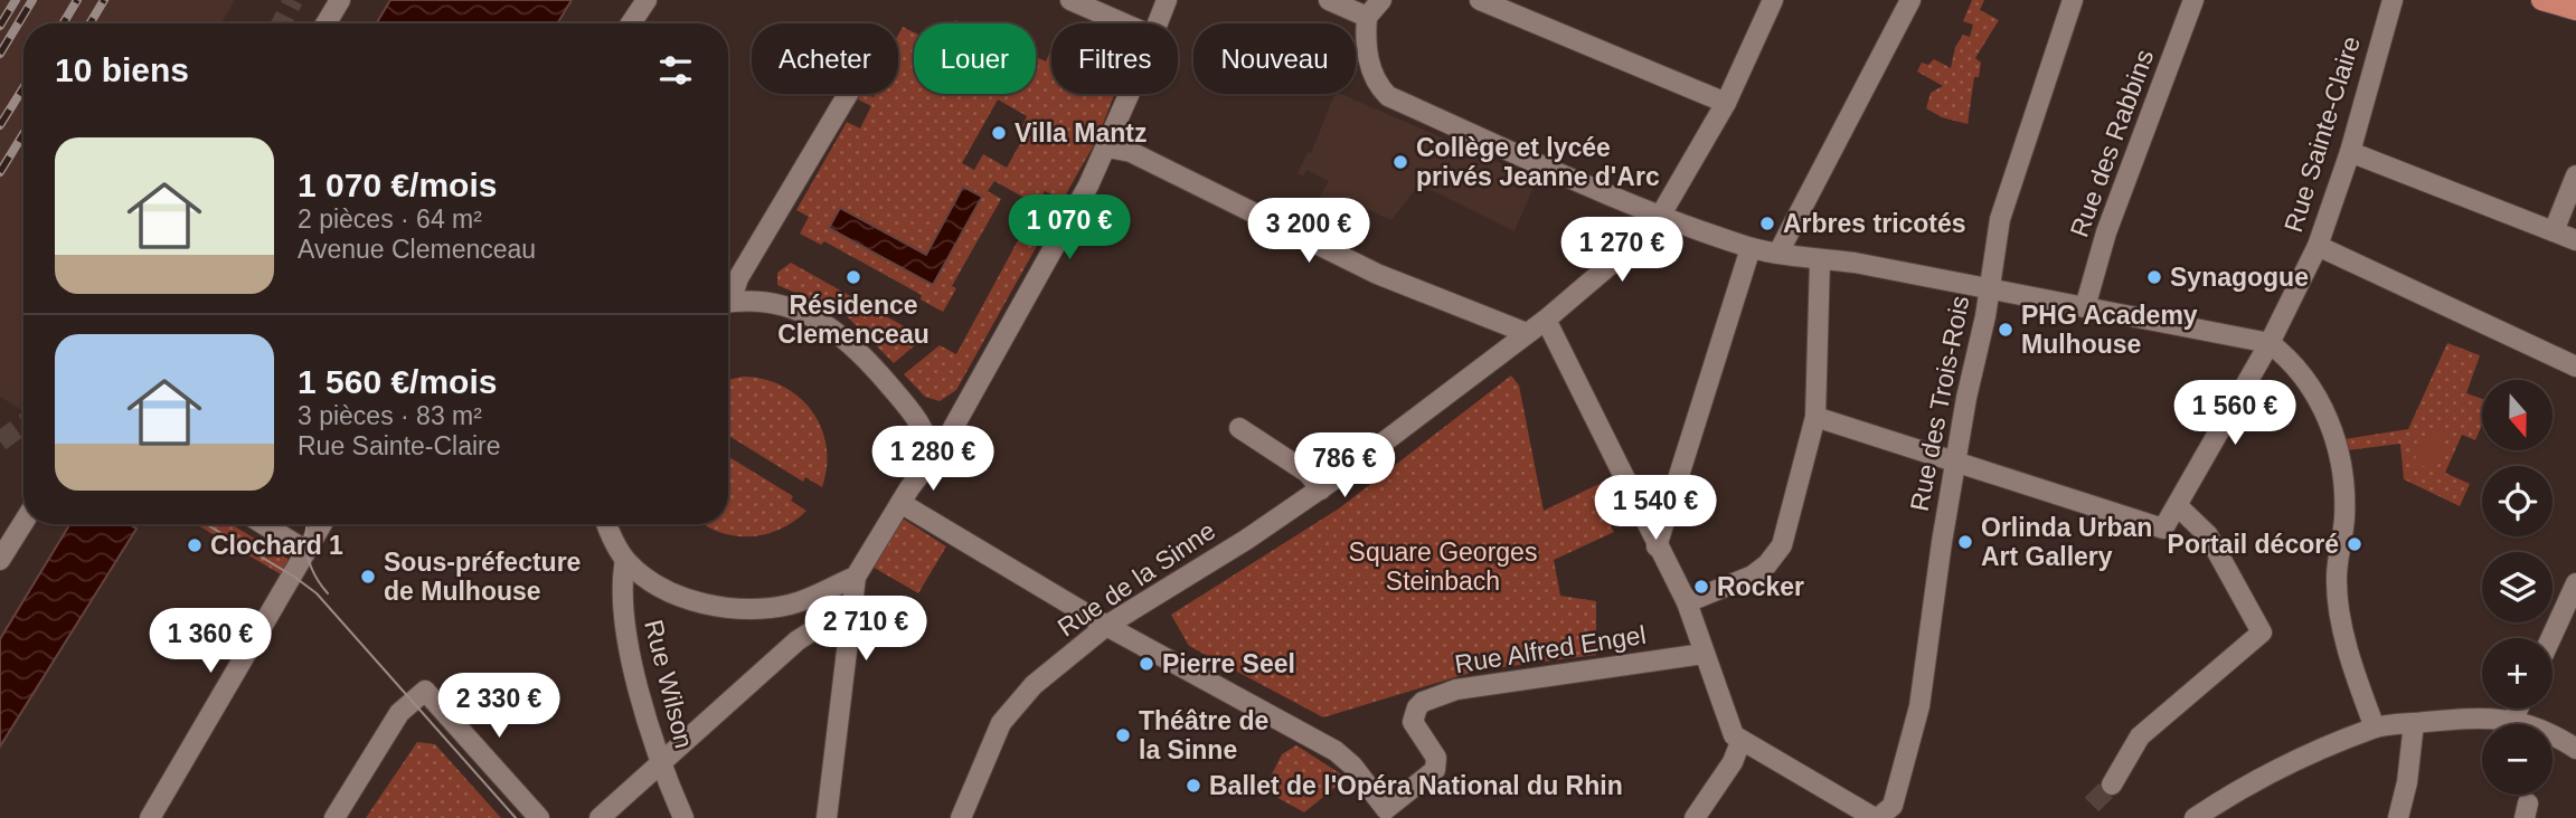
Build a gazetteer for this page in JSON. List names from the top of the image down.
{
  "streets": {
    "street": [
      "Rue Sainte-Claire",
      "Rue des Rabbins",
      "Rue des Trois-Rois",
      "Rue de la Sinne",
      "Rue Alfred Engel",
      "Rue Wilson"
    ]
  },
  "crossings": [
    ["Rue Sainte-Claire", "Rue des Trois-Rois"]
  ],
  "parks": ["Square Georges Steinbach"],
  "places": [
    "Villa Mantz",
    "Collège et lycée privés Jeanne d'Arc",
    "Arbres tricotés",
    "Résidence Clemenceau",
    "Synagogue",
    "PHG Academy Mulhouse",
    "Orlinda Urban Art Gallery",
    "Portail décoré",
    "Clochard 1",
    "Sous-préfecture de Mulhouse",
    "Rocker",
    "Pierre Seel",
    "Théâtre de la Sinne",
    "Ballet de l'Opéra National du Rhin"
  ],
  "north": "bottom",
  "page": {
    "chip": [
      "Acheter",
      "Louer",
      "Filtres",
      "Nouveau"
    ],
    "heading": "10 biens",
    "list": [
      {
        "name": "1 070 €/mois",
        "note": "2 pièces · 64 m² · Avenue Clemenceau"
      },
      {
        "name": "1 560 €/mois",
        "note": "3 pièces · 83 m² · Rue Sainte-Claire"
      }
    ],
    "price": [
      "1 070 €",
      "3 200 €",
      "1 270 €",
      "1 560 €",
      "1 280 €",
      "786 €",
      "1 540 €",
      "2 710 €",
      "1 360 €",
      "2 330 €"
    ],
    "map_buttons": ["+", "−"]
  }
}
